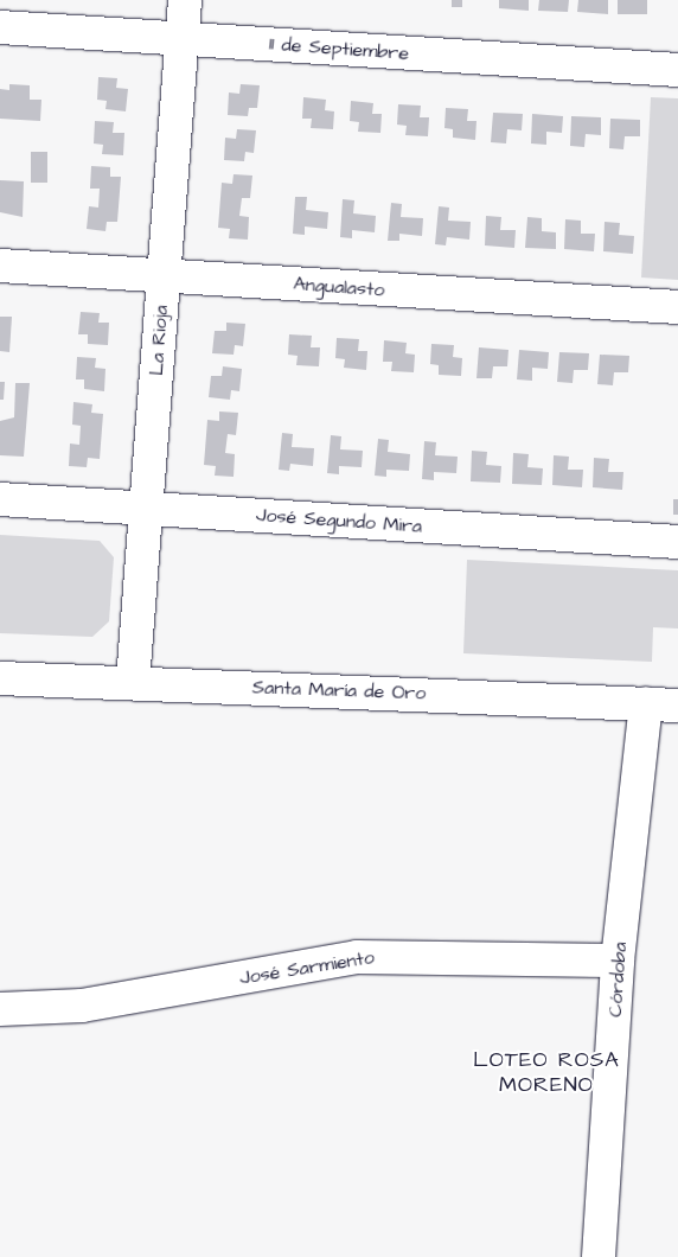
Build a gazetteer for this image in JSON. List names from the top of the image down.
{
  "streets": {
    "street": [
      "11 de Septiembre",
      "Angualasto",
      "La Rioja",
      "José Segundo Mira",
      "Santa María de Oro",
      "José Sarmiento",
      "Córdoba"
    ]
  },
  "crossings": [
    ["11 de Septiembre", "La Rioja"],
    ["Angualasto", "La Rioja"],
    ["La Rioja", "José Segundo Mira"],
    ["La Rioja", "Santa María de Oro"],
    ["Santa María de Oro", "Córdoba"],
    ["José Sarmiento", "Córdoba"]
  ],
  "districts": ["LOTEO ROSA MORENO"]
}
